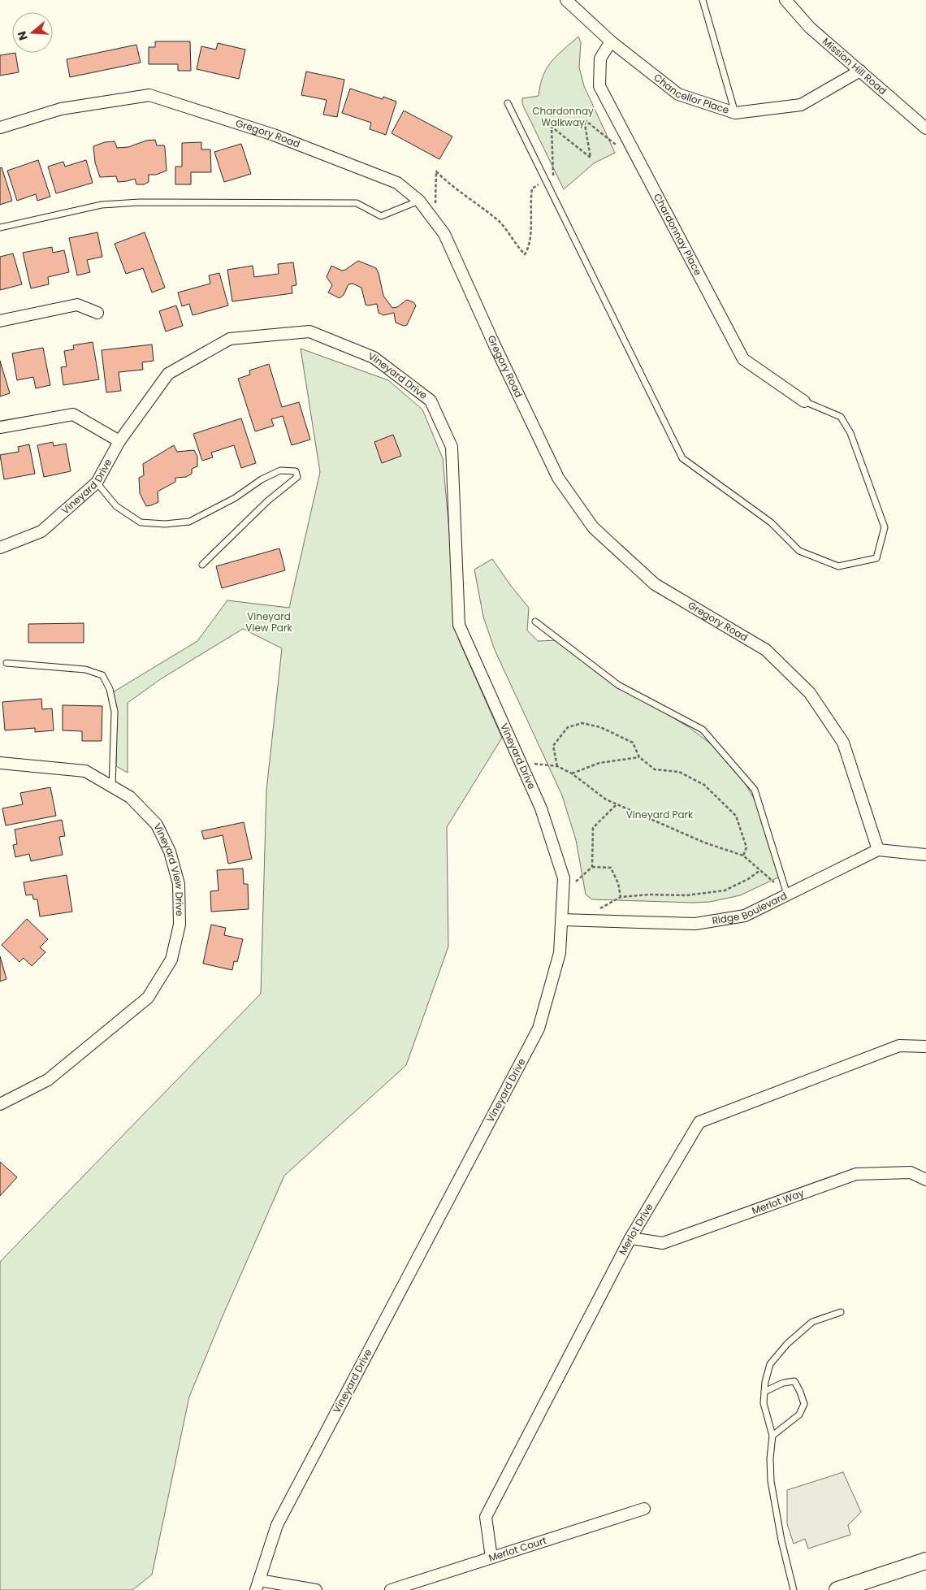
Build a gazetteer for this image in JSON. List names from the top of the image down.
{
  "streets": {
    "street": [
      "Mission Hill Road",
      "Chancellor Place",
      "Gregory Road",
      "Chardonnay Place",
      "Vineyard Drive",
      "Vineyard View Drive",
      "Ridge Boulevard",
      "Merlot Way",
      "Merlot Drive",
      "Merlot Court"
    ]
  },
  "crossings": [
    ["Mission Hill Road", "Chancellor Place"],
    ["Chancellor Place", "Chardonnay Place"],
    ["Gregory Road", "Ridge Boulevard"],
    ["Vineyard Drive", "Ridge Boulevard"],
    ["Merlot Way", "Merlot Drive"],
    ["Merlot Drive", "Merlot Court"]
  ],
  "parks": ["Chardonnay Walkway", "Vineyard View Park", "Vineyard Park"],
  "north": "left"
}
